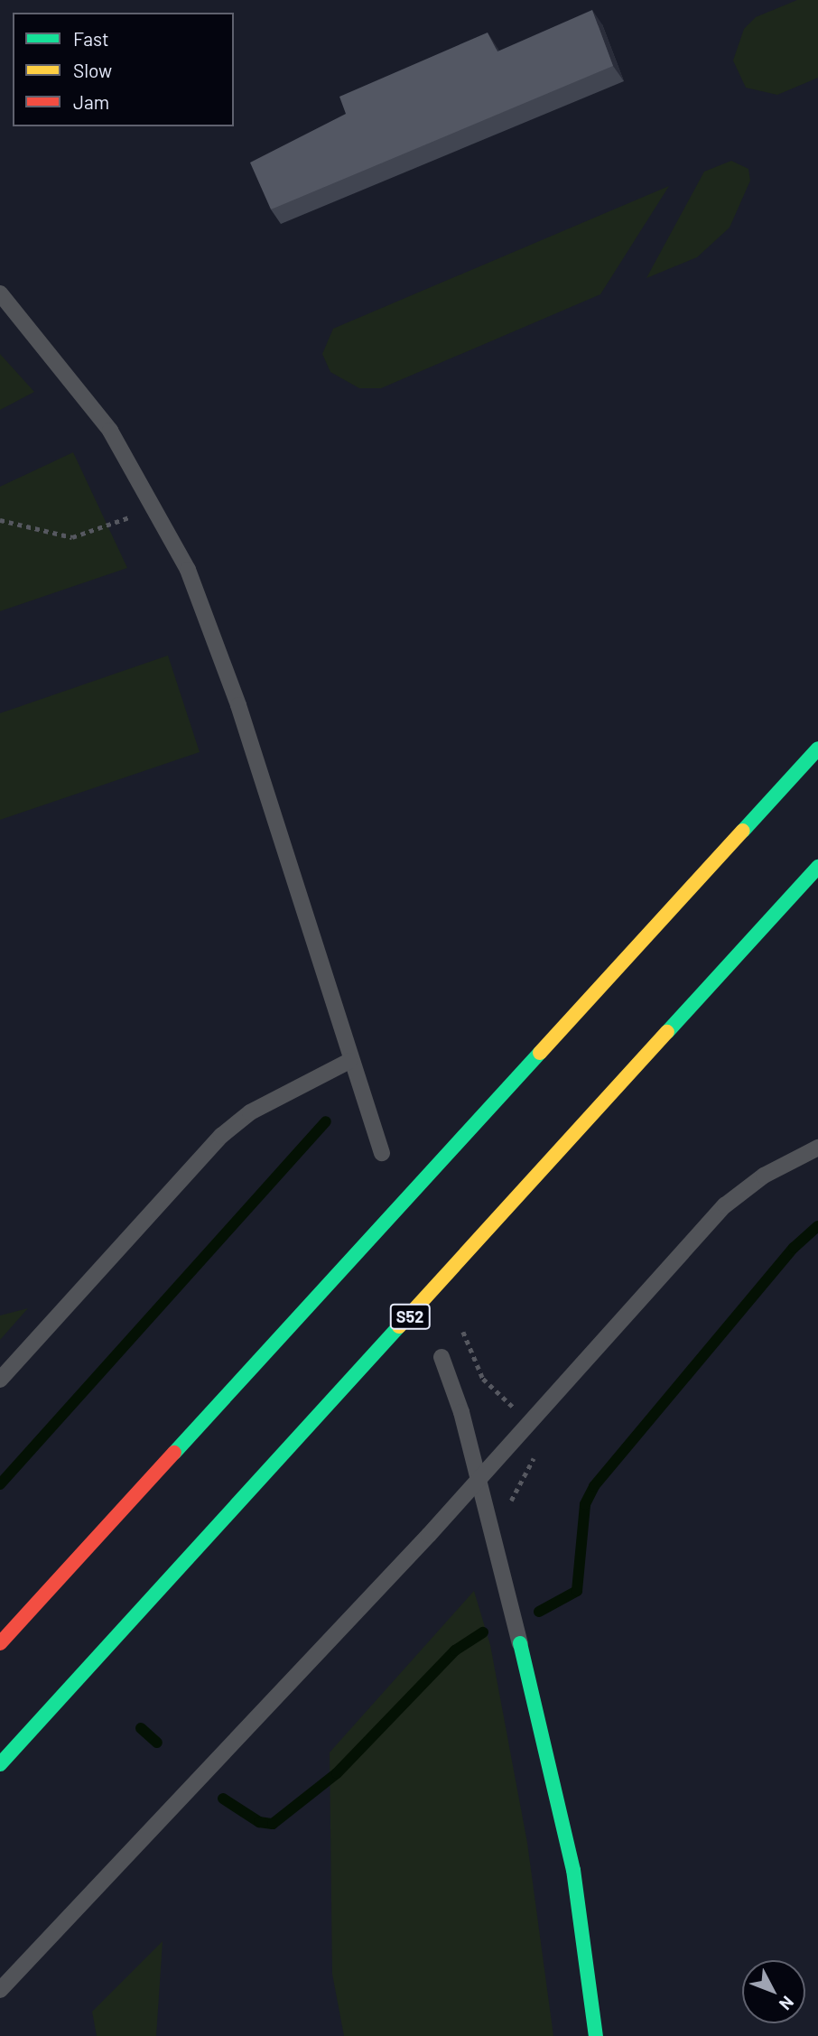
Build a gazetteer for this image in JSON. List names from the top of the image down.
{
  "streets": {
    "main road": ["S52"]
  },
  "legend": ["Fast", "Slow", "Jam"],
  "north": "bottom right"
}
